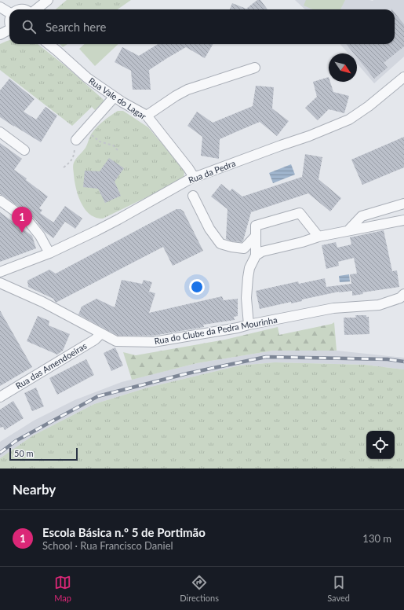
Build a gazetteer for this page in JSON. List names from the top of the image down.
{
  "streets": {
    "street": [
      "Rua Vale do Lagar",
      "Rua da Pedra",
      "Rua do Clube da Pedra Mourinha",
      "Rua das Amendoeiras"
    ]
  },
  "crossings": [
    ["Rua Vale do Lagar", "Rua da Pedra"],
    ["Rua do Clube da Pedra Mourinha", "Rua das Amendoeiras"]
  ],
  "scale_bar": "50 m",
  "north": "bottom right",
  "page": {
    "search": "Search here",
    "pins": "1",
    "scale": "50 m",
    "heading": "Nearby",
    "list": [
      {
        "mark": "1",
        "name": "Escola Básica n.º 5 de Portimão",
        "note": "School · Rua Francisco Daniel",
        "value": "130 m"
      }
    ],
    "nav": ["Map", "Directions", "Saved"]
  }
}
